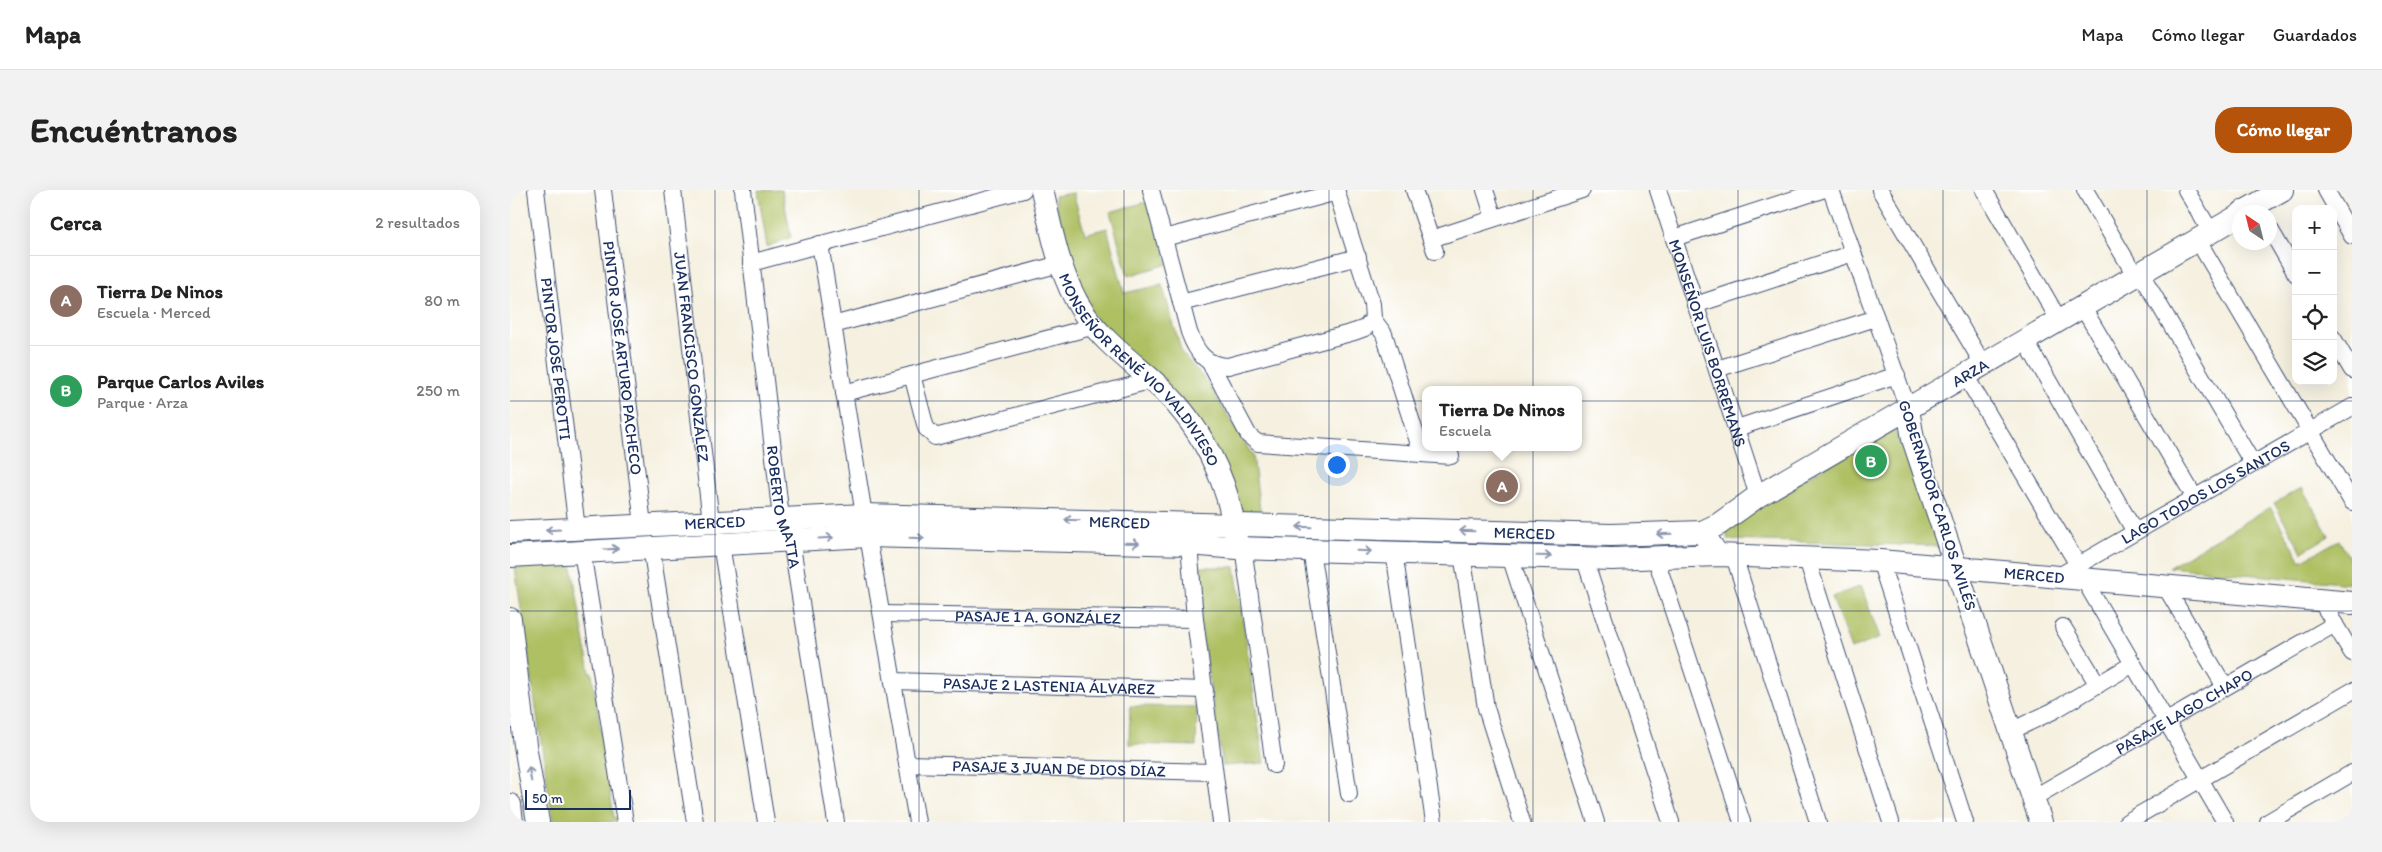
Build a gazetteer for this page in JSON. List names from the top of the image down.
{
  "streets": {
    "street": [
      "MONSEÑOR LUIS BORREMANS",
      "JUAN FRANCISCO GONZÁLEZ",
      "PINTOR JOSÉ ARTURO PACHECO",
      "PINTOR JOSÉ PEROTTI",
      "MONSEÑOR RENÉ VIO VALDIVIESO",
      "ARZA",
      "LAGO TODOS LOS SANTOS",
      "GOBERNADOR CARLOS AVILÉS",
      "ROBERTO MATTA",
      "MERCED",
      "PASAJE 1 A. GONZÁLEZ",
      "PASAJE 2 LASTENIA ÁLVAREZ",
      "PASAJE LAGO CHAPO",
      "PASAJE 3 JUAN DE DIOS DÍAZ"
    ]
  },
  "crossings": [
    ["MONSEÑOR LUIS BORREMANS", "ARZA"],
    ["JUAN FRANCISCO GONZÁLEZ", "MERCED"],
    ["PINTOR JOSÉ ARTURO PACHECO", "MERCED"],
    ["PINTOR JOSÉ PEROTTI", "MERCED"],
    ["MONSEÑOR RENÉ VIO VALDIVIESO", "MERCED"],
    ["ARZA", "GOBERNADOR CARLOS AVILÉS"],
    ["ARZA", "MERCED"],
    ["LAGO TODOS LOS SANTOS", "MERCED"],
    ["GOBERNADOR CARLOS AVILÉS", "MERCED"],
    ["GOBERNADOR CARLOS AVILÉS", "PASAJE LAGO CHAPO"],
    ["ROBERTO MATTA", "MERCED"]
  ],
  "scale_bar": "50 m",
  "north": "top left",
  "page": {
    "header": "Mapa",
    "nav": ["Mapa", "Cómo llegar", "Guardados"],
    "buttons": "Cómo llegar",
    "title": "Encuéntranos",
    "heading": ["Cerca", "2 resultados"],
    "map_buttons": ["+", "−"],
    "list": [
      {
        "mark": "A",
        "name": "Tierra De Ninos",
        "note": "Escuela · Merced",
        "value": "80 m"
      },
      {
        "mark": "B",
        "name": "Parque Carlos Aviles",
        "note": "Parque · Arza",
        "value": "250 m"
      }
    ],
    "popup": ["Tierra De Ninos", "Escuela"],
    "pins": ["B", "A"],
    "scale": "50 m"
  }
}
